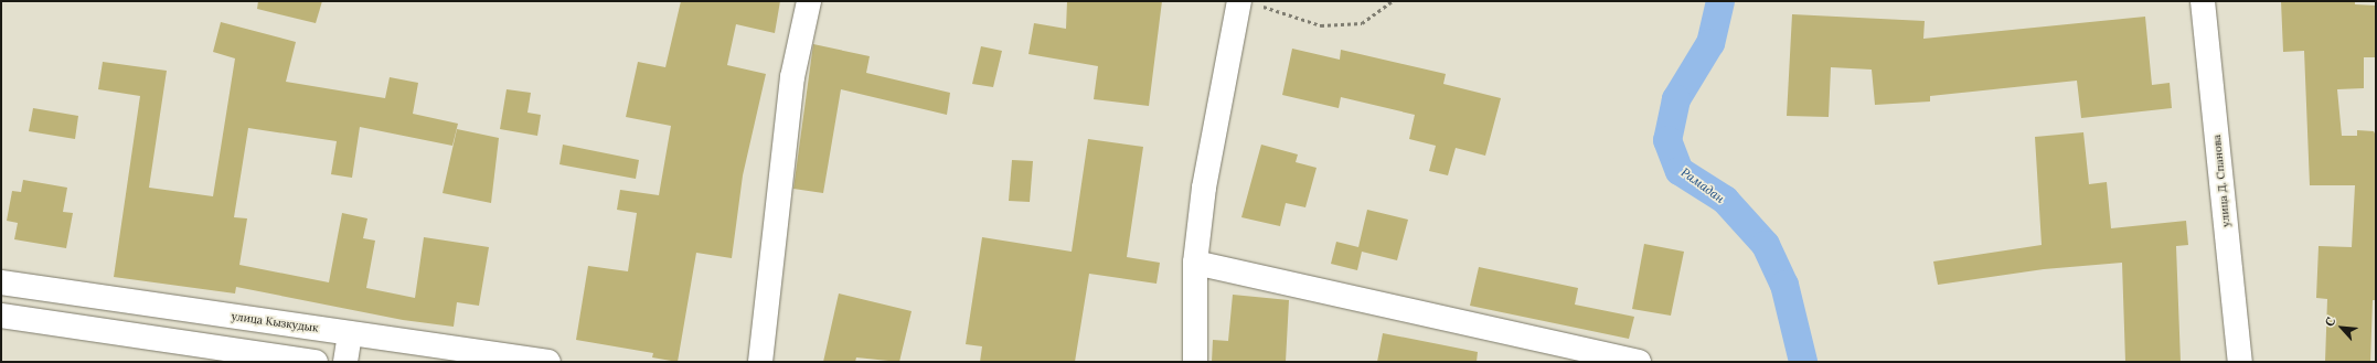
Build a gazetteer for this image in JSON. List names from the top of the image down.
{
  "streets": {
    "street": ["улица Д. Спанова", "улица Кызкудык"]
  },
  "water": ["Рамадан"],
  "north": "top left"
}
